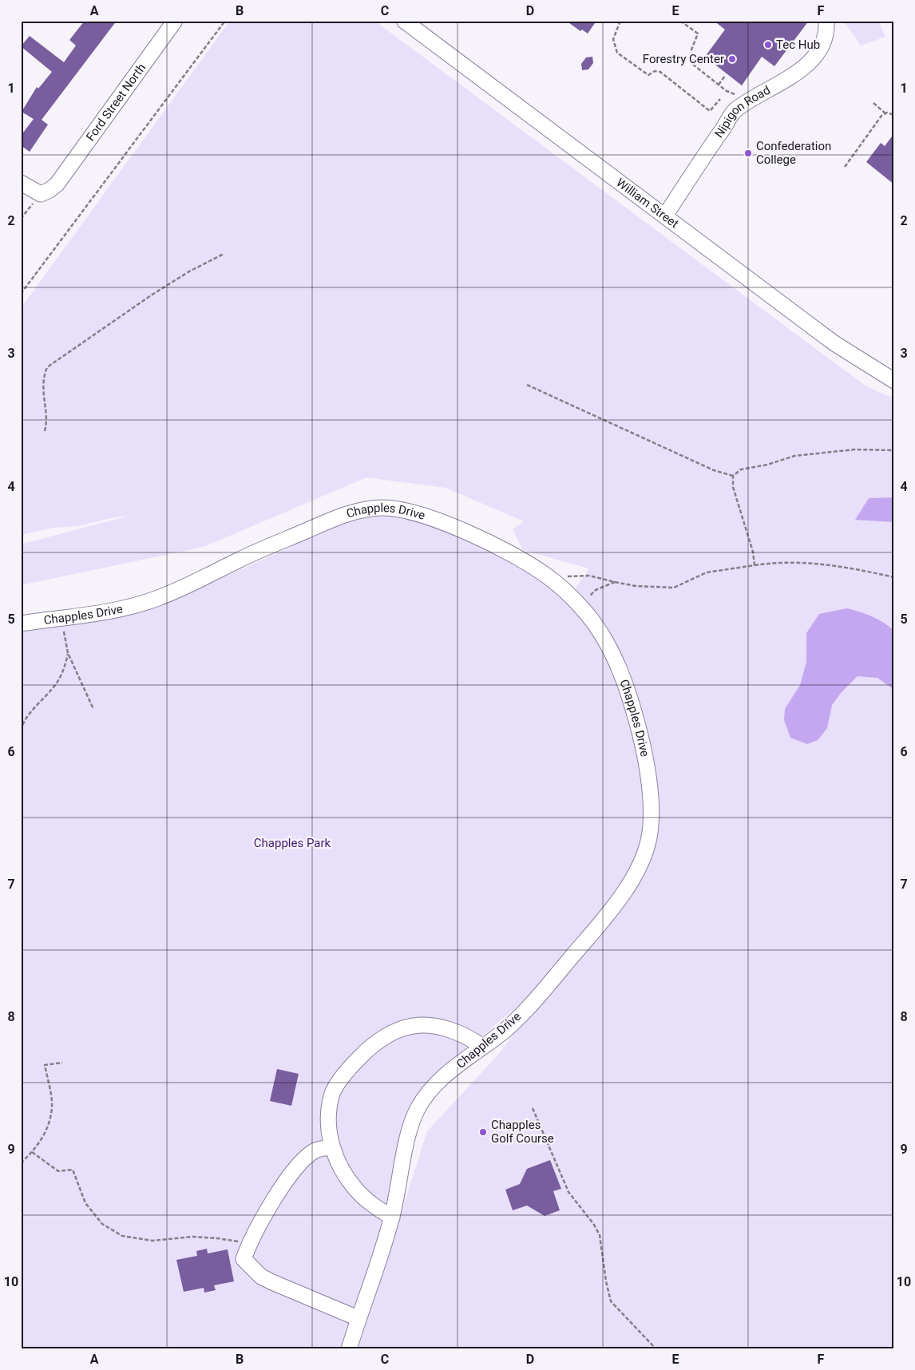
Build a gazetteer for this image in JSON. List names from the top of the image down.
{
  "streets": {
    "street": [
      "Ford Street North",
      "Nipigon Road",
      "William Street",
      "Chapples Drive"
    ]
  },
  "crossings": [
    ["Nipigon Road", "William Street"]
  ],
  "parks": ["Chapples Park"],
  "places": [
    "Tec Hub",
    "Forestry Center",
    "Confederation College",
    "Chapples Golf Course"
  ],
  "grid": {
    "columns": [
      "A",
      "B",
      "C",
      "D",
      "E",
      "F"
    ],
    "rows": [
      "1",
      "2",
      "3",
      "4",
      "5",
      "6",
      "7",
      "8",
      "9",
      "10"
    ]
  }
}
